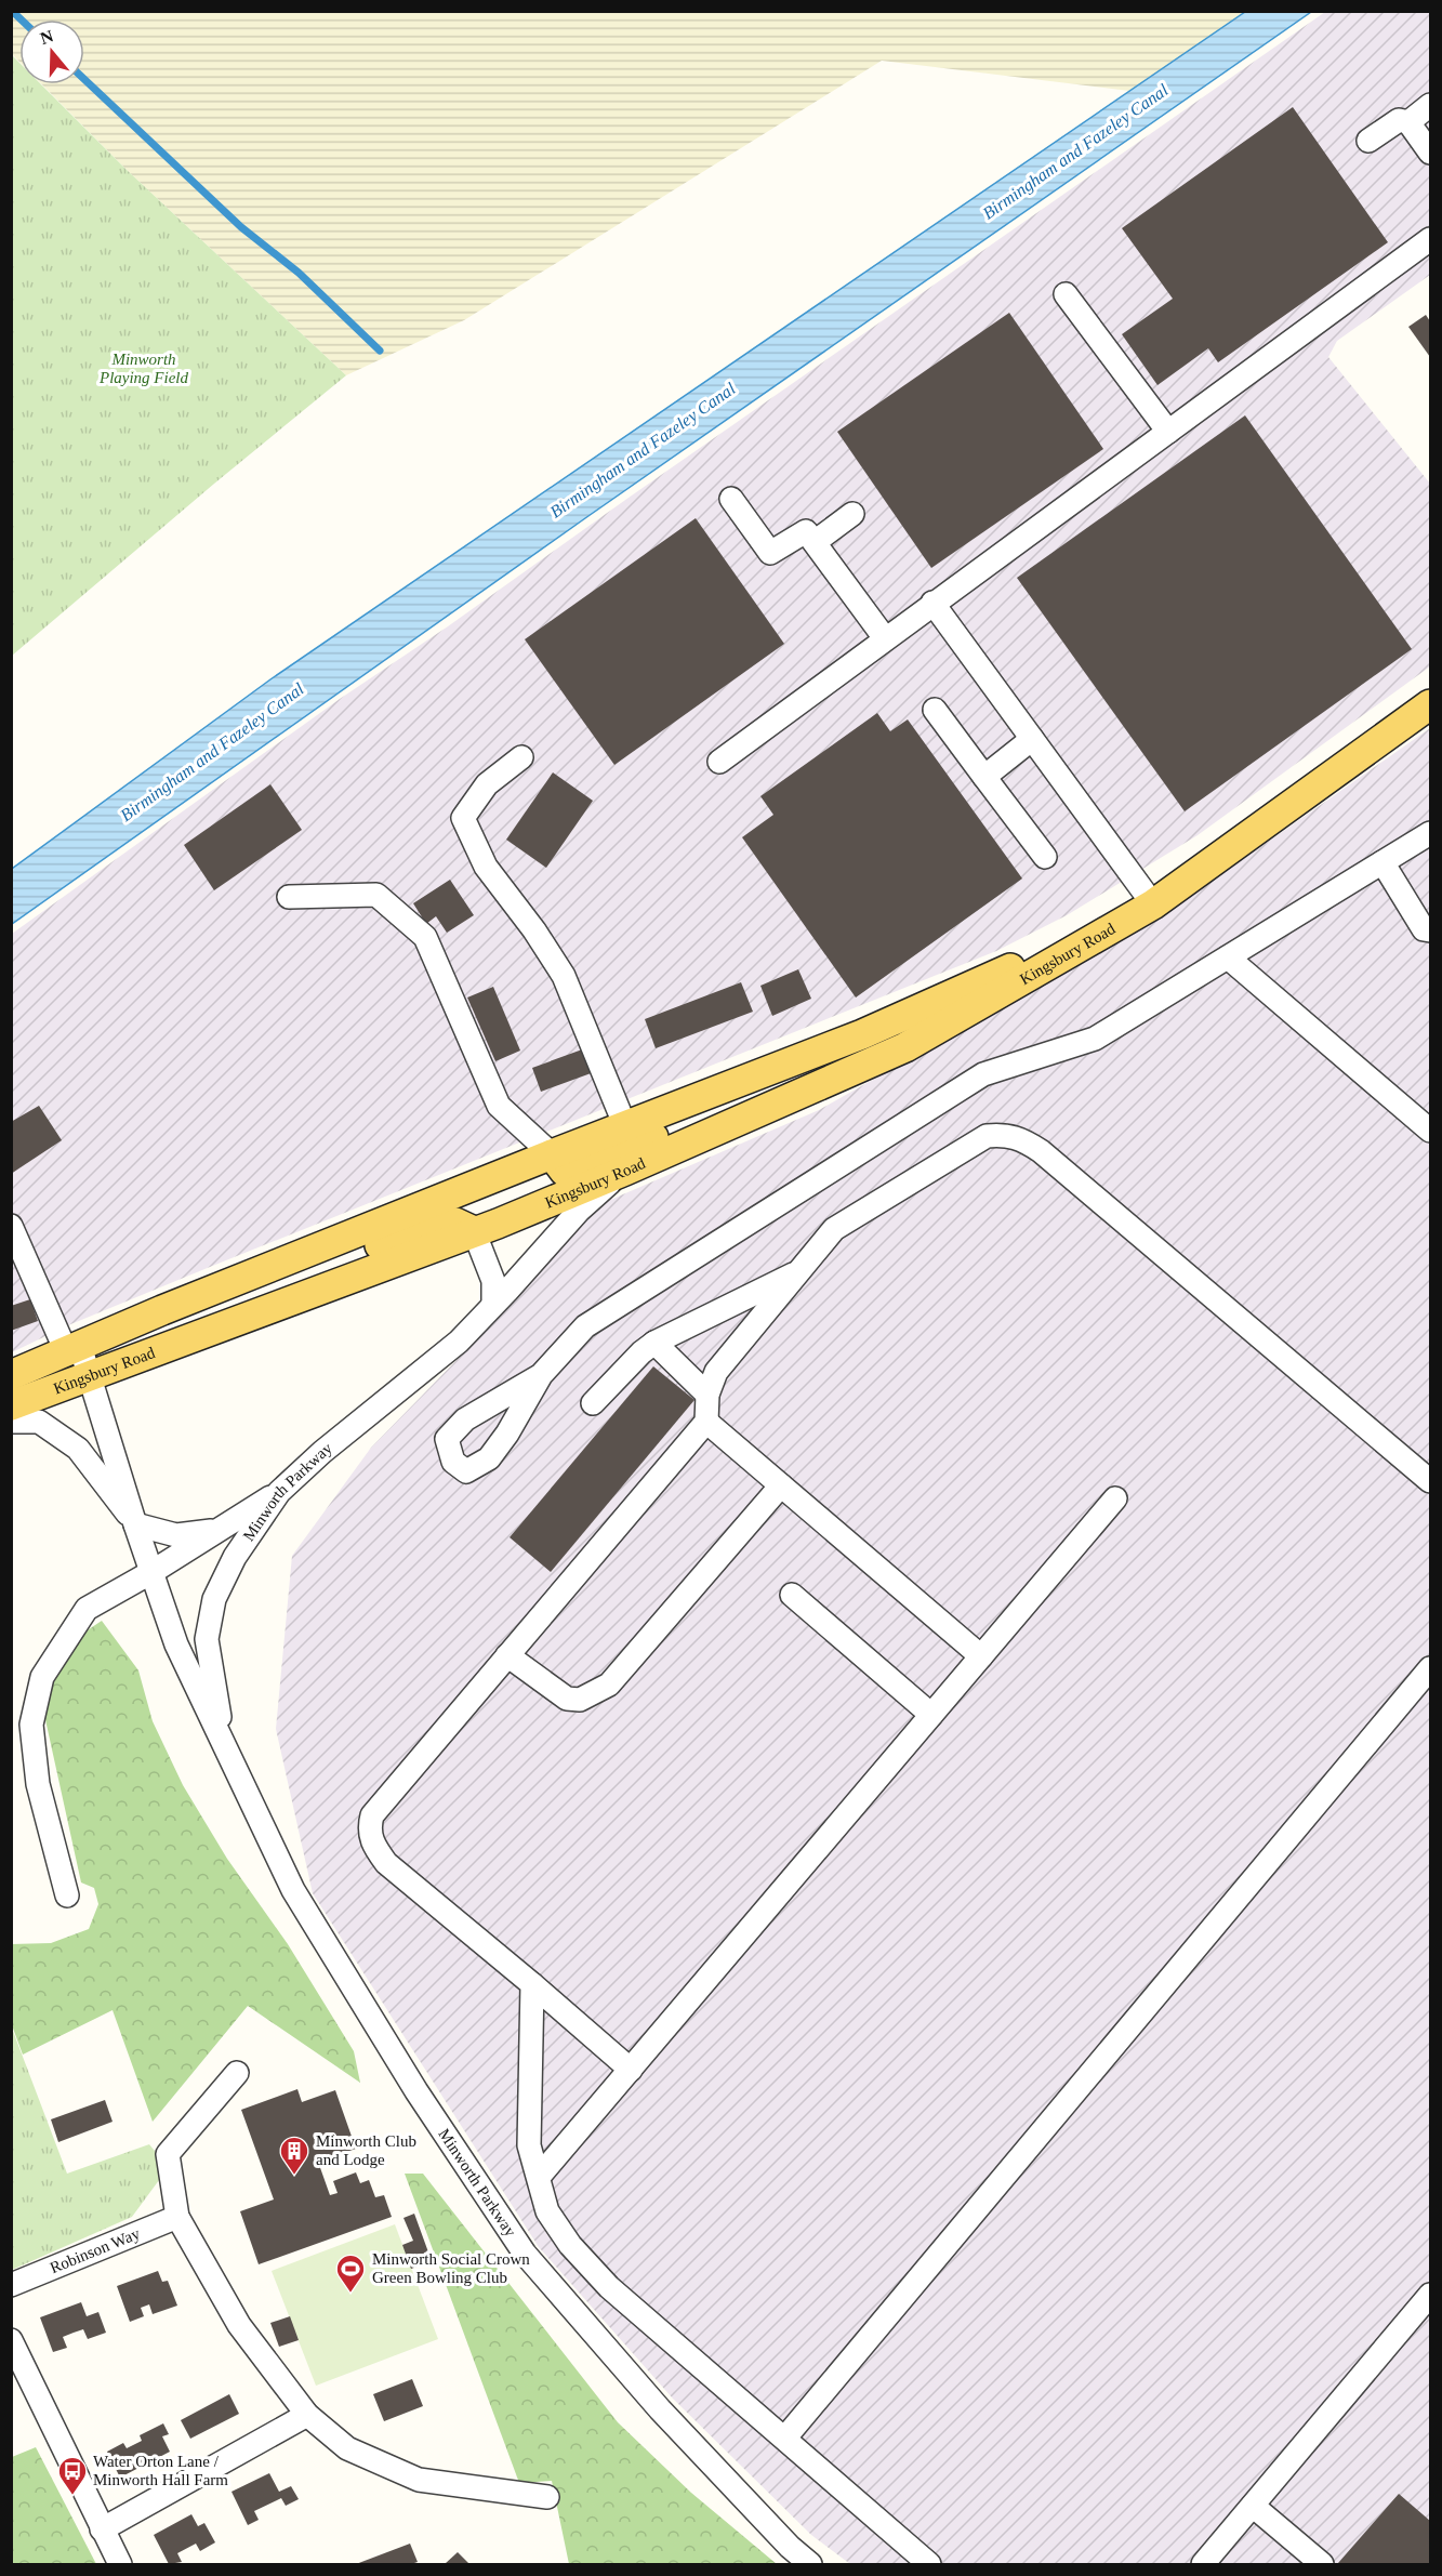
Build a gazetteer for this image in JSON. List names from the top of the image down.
{
  "streets": {
    "main road": ["Kingsbury Road"],
    "street": ["Minworth Parkway", "Robinson Way"]
  },
  "crossings": [
    ["Kingsbury Road", "Minworth Parkway"]
  ],
  "water": ["Birmingham and Fazeley Canal"],
  "parks": ["Minworth Playing Field"],
  "places": {
    "building": ["Minworth Club and Lodge"],
    "sports": ["Minworth Social Crown Green Bowling Club"],
    "bus stop": ["Water Orton Lane / Minworth Hall Farm"]
  },
  "north": "top"
}
